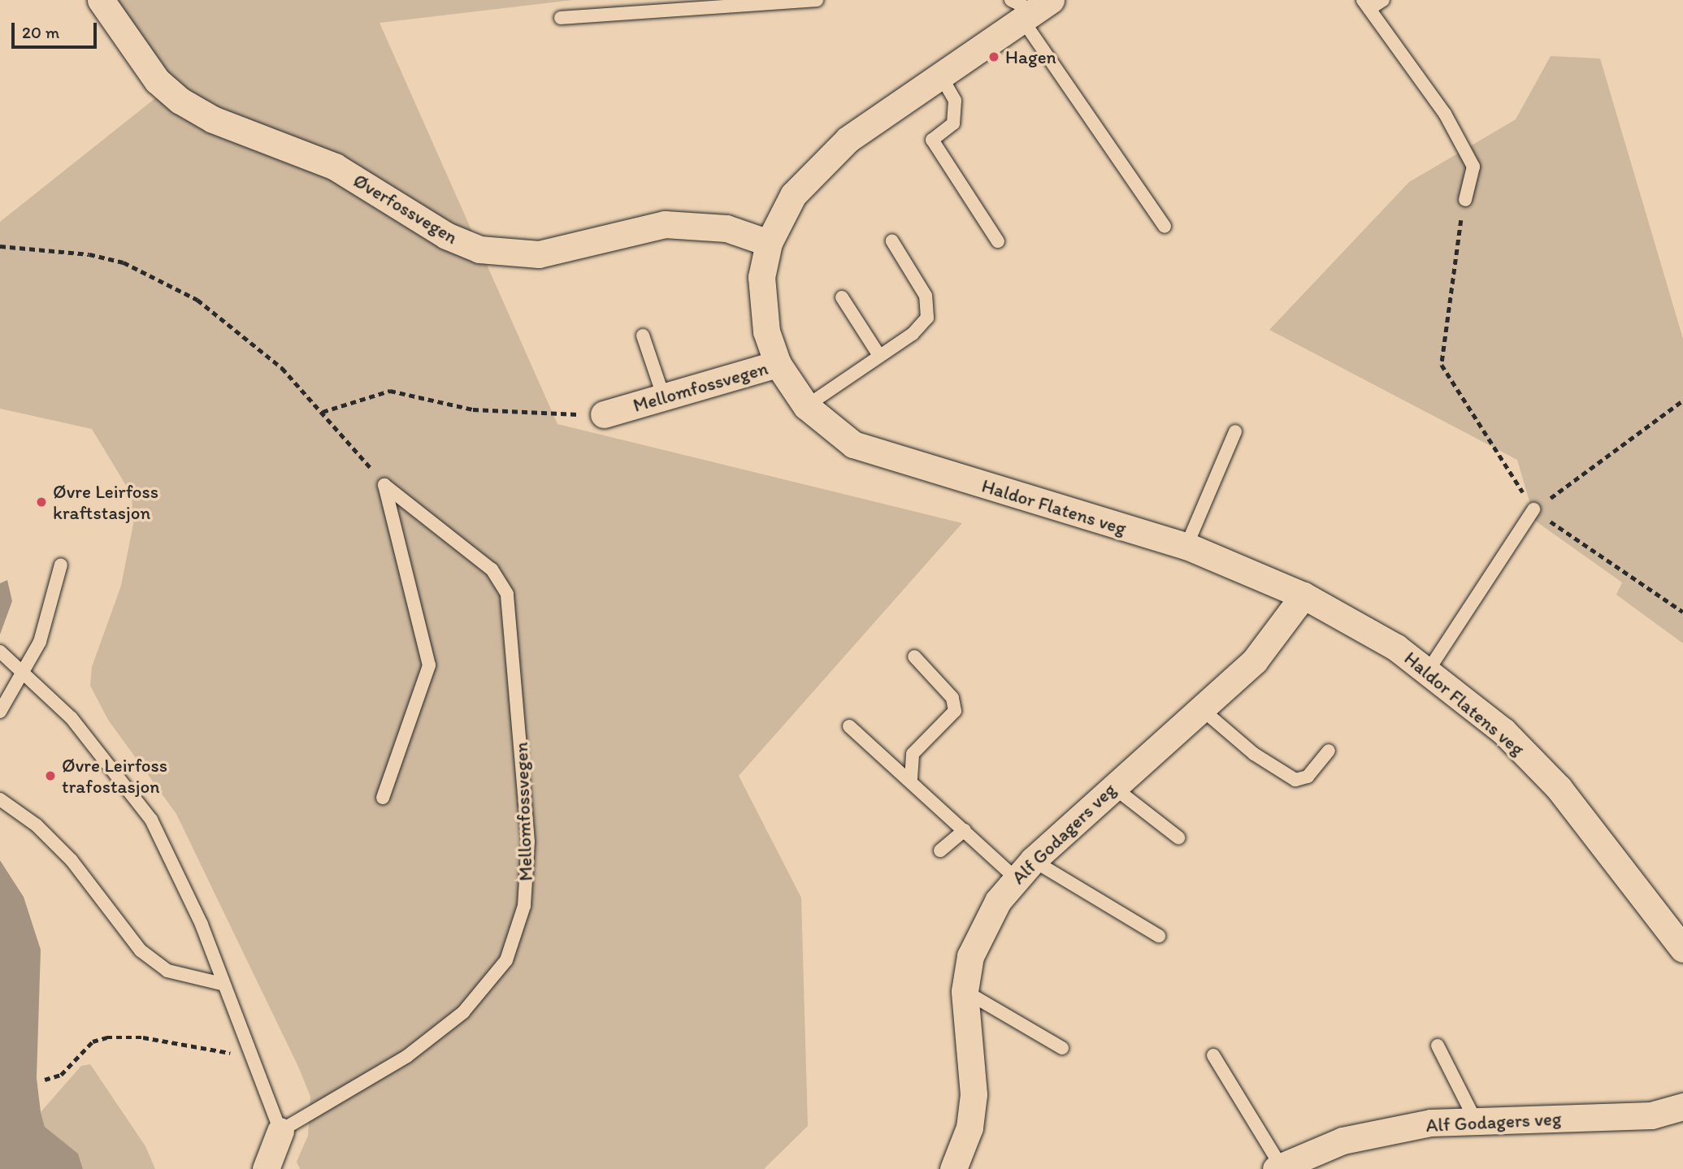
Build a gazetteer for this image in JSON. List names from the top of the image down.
{
  "streets": {
    "street": [
      "Øverfossvegen",
      "Mellomfossvegen",
      "Haldor Flatens veg",
      "Alf Godagers veg"
    ]
  },
  "crossings": [
    ["Øverfossvegen", "Haldor Flatens veg"],
    ["Mellomfossvegen", "Haldor Flatens veg"],
    ["Haldor Flatens veg", "Alf Godagers veg"]
  ],
  "places": ["Hagen", "Øvre Leirfoss kraftstasjon", "Øvre Leirfoss trafostasjon"],
  "scale_bar": "20 m"
}
